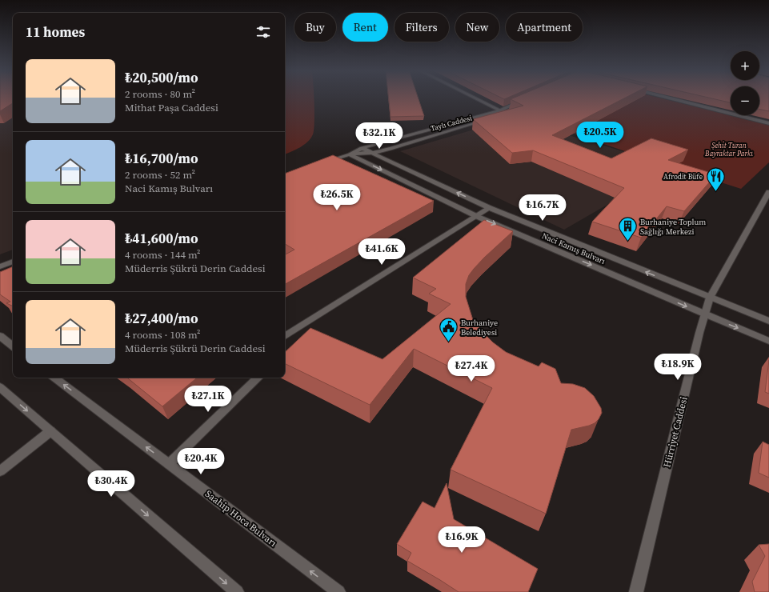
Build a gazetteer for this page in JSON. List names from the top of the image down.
{
  "streets": {
    "street": [
      "Taylı Caddesi",
      "Naci Kamış Bulvarı",
      "Hürriyet Caddesi",
      "Saahip Hoca Bulvarı"
    ]
  },
  "crossings": [
    ["Taylı Caddesi", "Naci Kamış Bulvarı"],
    ["Naci Kamış Bulvarı", "Hürriyet Caddesi"]
  ],
  "parks": ["Şehit Turan Bayraktar Parkı"],
  "places": {
    "restaurant": ["Afrodit Büfe"],
    "building": ["Burhaniye Toplum Sağlığı Merkezi"],
    "public building": ["Burhaniye Belediyesi"]
  },
  "page": {
    "chip": [
      "Buy",
      "Rent",
      "Filters",
      "New",
      "Apartment"
    ],
    "heading": "11 homes",
    "map_buttons": ["+", "−"],
    "list": [
      {
        "name": "₺20,500/mo",
        "note": "2 rooms · 80 m² · Mithat Paşa Caddesi"
      },
      {
        "name": "₺16,700/mo",
        "note": "2 rooms · 52 m² · Naci Kamış Bulvarı"
      },
      {
        "name": "₺41,600/mo",
        "note": "4 rooms · 144 m² · Müderris Şükrü Derin Caddesi"
      },
      {
        "name": "₺27,400/mo",
        "note": "4 rooms · 108 m² · Müderris Şükrü Derin Caddesi"
      }
    ],
    "price": [
      "₺20.5K",
      "₺32.1K",
      "₺26.5K",
      "₺16.7K",
      "₺41.6K",
      "₺18.9K",
      "₺27.4K",
      "₺27.1K",
      "₺20.4K",
      "₺30.4K",
      "₺16.9K"
    ]
  }
}
